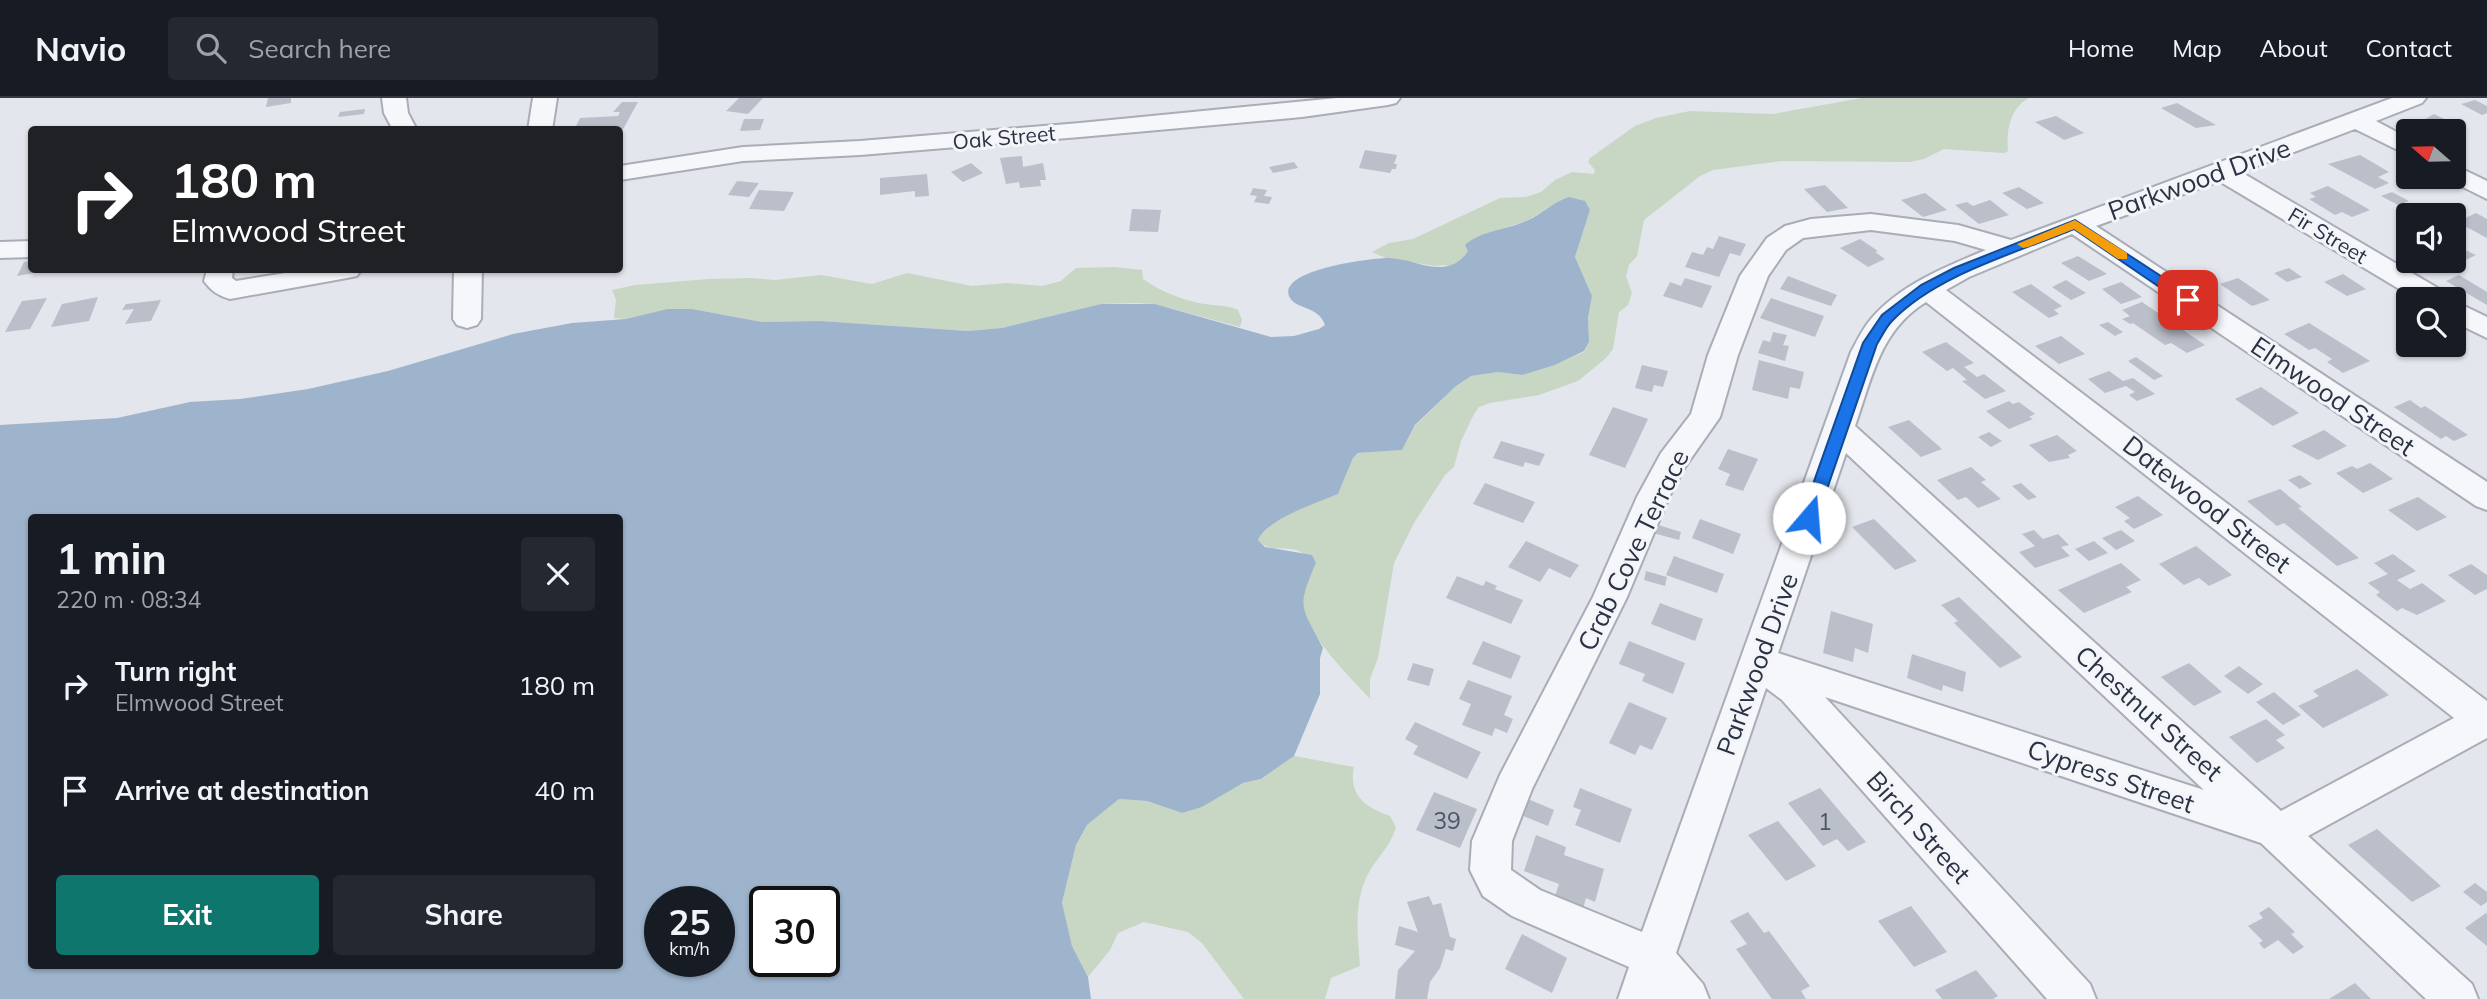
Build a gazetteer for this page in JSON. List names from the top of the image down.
{
  "streets": {
    "street": [
      "Oak Street",
      "Parkwood Drive",
      "Fir Street",
      "Elmwood Street",
      "Datewood Street",
      "Crab Cove Terrace",
      "Chestnut Street",
      "Cypress Street",
      "Birch Street"
    ]
  },
  "crossings": [
    ["Parkwood Drive", "Fir Street"],
    ["Parkwood Drive", "Elmwood Street"],
    ["Parkwood Drive", "Datewood Street"],
    ["Parkwood Drive", "Crab Cove Terrace"],
    ["Parkwood Drive", "Chestnut Street"],
    ["Parkwood Drive", "Cypress Street"],
    ["Parkwood Drive", "Birch Street"],
    ["Chestnut Street", "Cypress Street"],
    ["Cypress Street", "Birch Street"]
  ],
  "house_numbers": ["39", "1"],
  "north": "left",
  "page": {
    "header": "Navio",
    "search": "Search here",
    "nav": [
      "Home",
      "Map",
      "About",
      "Contact"
    ],
    "turn": ["180 m", "Elmwood Street"],
    "heading": ["1 min", "220 m · 08:34"],
    "list": [
      {
        "name": "Turn right",
        "note": "Elmwood Street",
        "value": "180 m"
      },
      {
        "name": "Arrive at destination",
        "value": "40 m"
      }
    ],
    "buttons": ["Exit", "Share"],
    "speed": "25 km/h",
    "limit": "30"
  }
}
